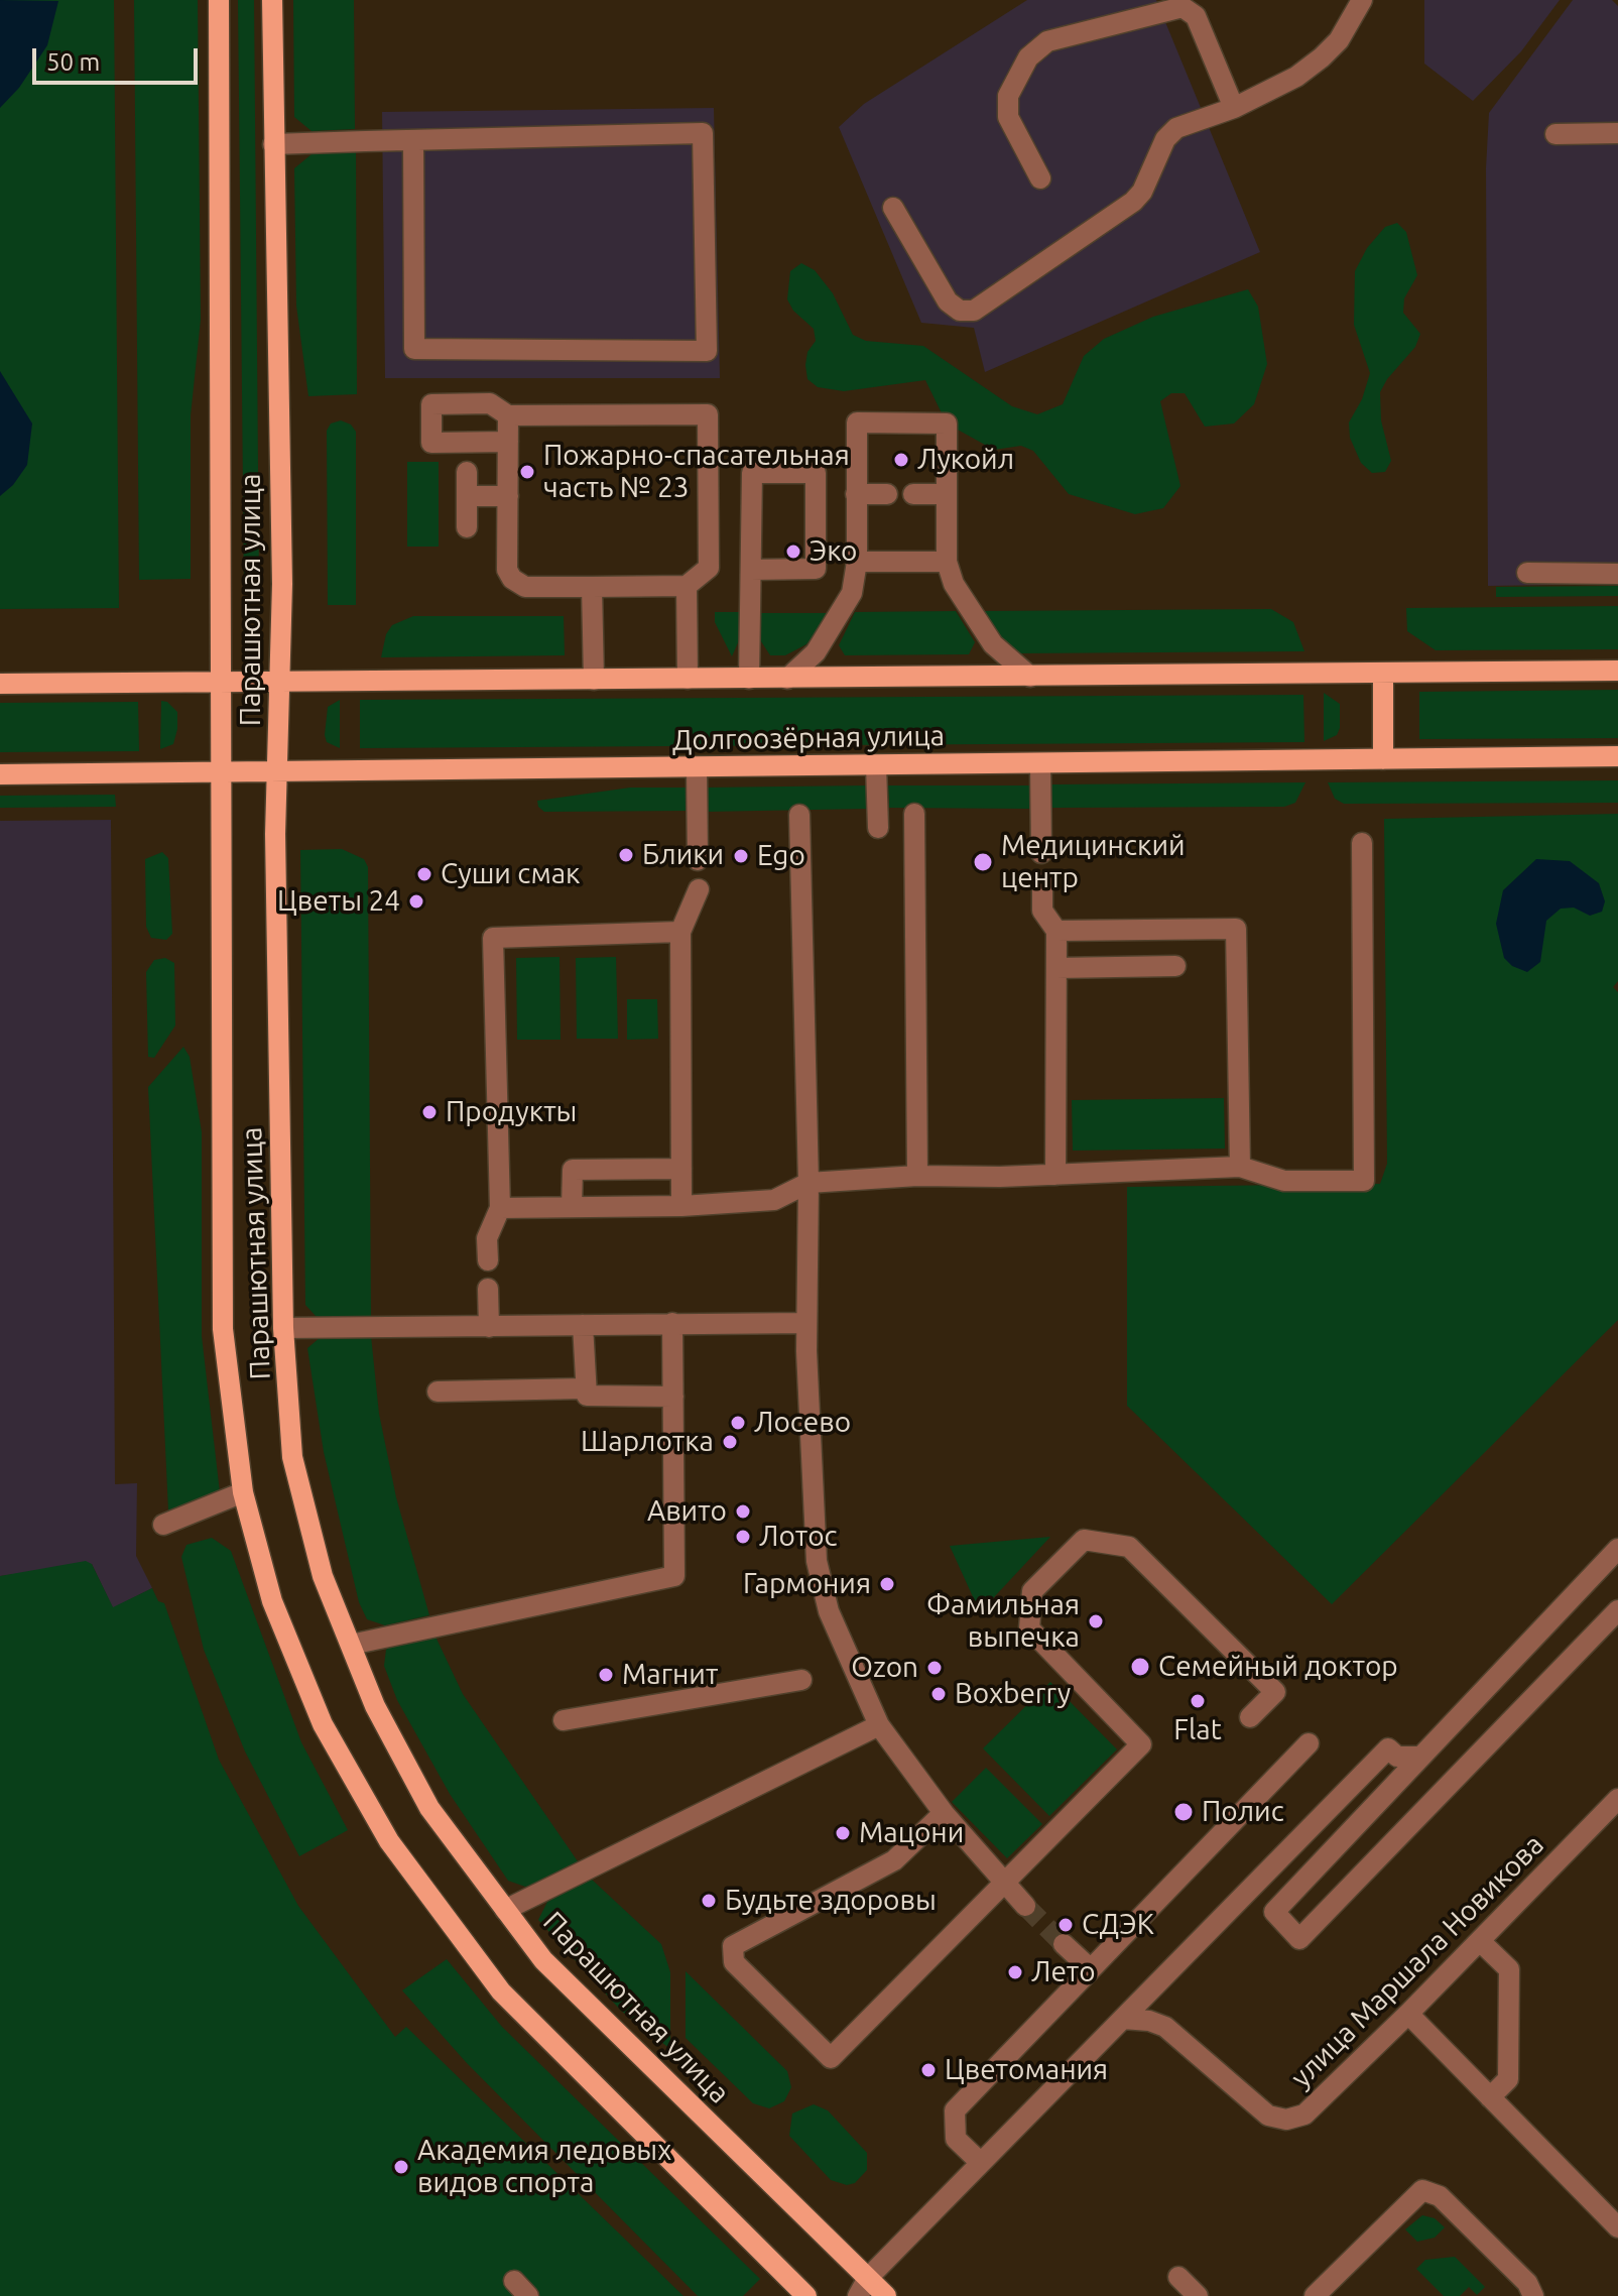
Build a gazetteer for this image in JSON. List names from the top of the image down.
{
  "streets": {
    "main road": ["Парашютная улица", "Долгоозёрная улица"],
    "street": ["улица Маршала Новикова"]
  },
  "crossings": [
    ["Парашютная улица", "Долгоозёрная улица"]
  ],
  "places": [
    "Лукойл",
    "Пожарно-спасательная часть № 23",
    "Эко",
    "Блики",
    "Ego",
    "Медицинский центр",
    "Суши смак",
    "Цветы 24",
    "Продукты",
    "Лосево",
    "Шарлотка",
    "Авито",
    "Лотос",
    "Гармония",
    "Фамильная выпечка",
    "Семейный доктор",
    "Ozon",
    "Магнит",
    "Boxberry",
    "Flat",
    "Полис",
    "Мацони",
    "Будьте здоровы",
    "СДЭК",
    "Лето",
    "Цветомания",
    "Академия ледовых видов спорта"
  ],
  "scale_bar": "50 m"
}
